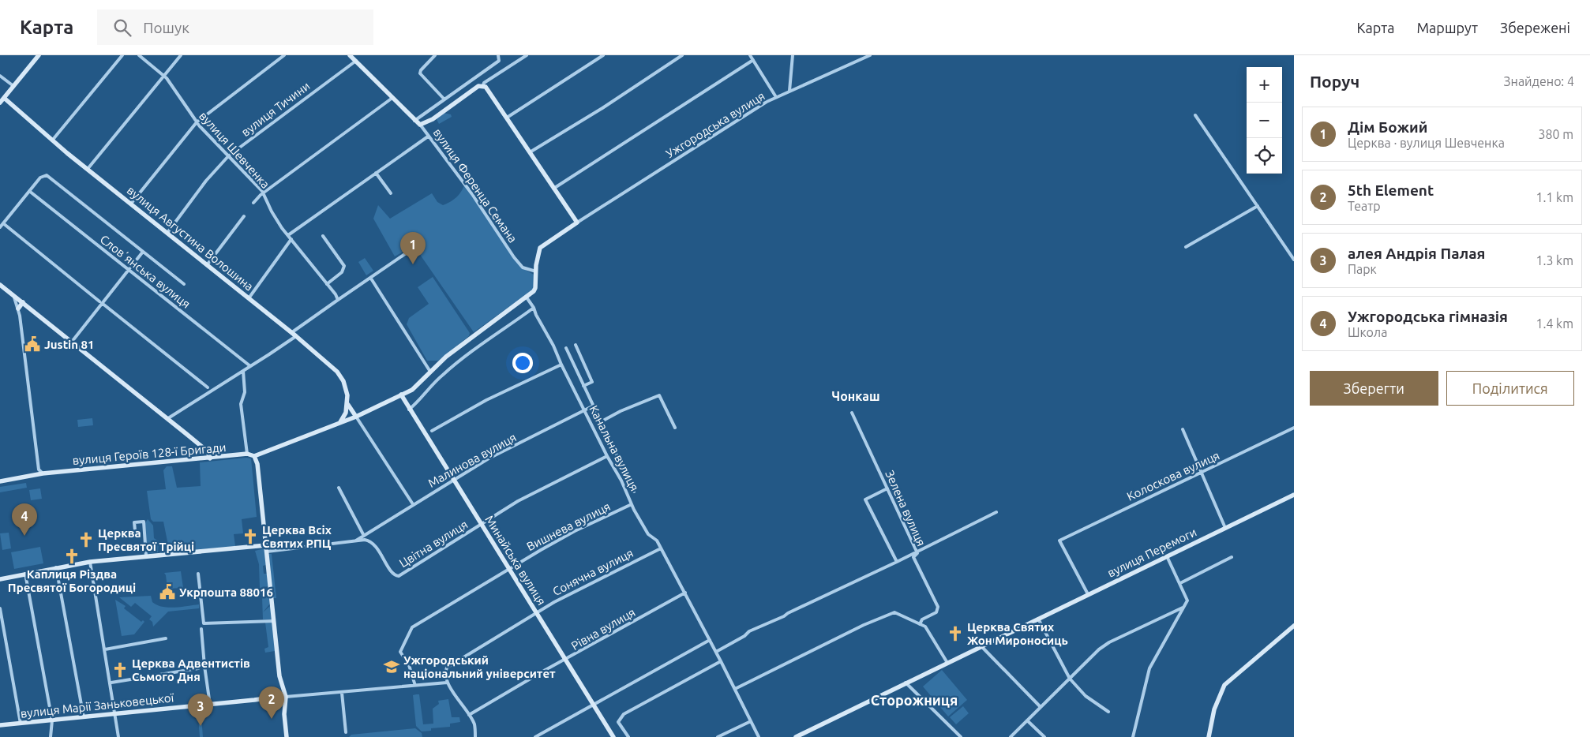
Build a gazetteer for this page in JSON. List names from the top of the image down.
{
  "streets": {
    "street": [
      "вулиця Тичини",
      "Ужгородська вулиця",
      "вулиця Шевченка",
      "вулиця Ференца Семана",
      "вулиця Августина Волошина",
      "Словʼянська вулиця",
      "Канальна вулиця",
      "вулиця Героїв 128-ї Бригади",
      "Малинова вулиця",
      "Колоскова вулиця",
      "Зелена вулиця",
      "Вишнева вулиця",
      "Цвітна вулиця",
      "вулиця Перемоги",
      "Минайська вулиця",
      "Сонячна вулиця",
      "Рівна вулиця",
      "вулиця Марії Заньковецької"
    ]
  },
  "crossings": [
    ["вулиця Тичини", "вулиця Шевченка"],
    ["вулиця Тичини", "вулиця Ференца Семана"],
    ["вулиця Тичини", "вулиця Августина Волошина"],
    ["Канальна вулиця", "Малинова вулиця"],
    ["Канальна вулиця", "Вишнева вулиця"],
    ["Канальна вулиця", "Цвітна вулиця"],
    ["Канальна вулиця", "Сонячна вулиця"],
    ["Канальна вулиця", "Рівна вулиця"],
    ["Малинова вулиця", "Минайська вулиця"],
    ["Колоскова вулиця", "вулиця Перемоги"],
    ["Вишнева вулиця", "Минайська вулиця"],
    ["Цвітна вулиця", "Минайська вулиця"],
    ["Минайська вулиця", "Сонячна вулиця"],
    ["Минайська вулиця", "Рівна вулиця"]
  ],
  "districts": ["Чонкаш", "Сторожниця"],
  "places": {
    "public building": ["Justin 81", "Укрпошта 88016"],
    "church": [
      "Церква Всіх Святих РПЦ",
      "Церква Пресвятої Трійці",
      "Каплиця Різдва Пресвятої Богородиці",
      "Церква Святих Жон Мироносиць",
      "Церква Адвентистів Сьмого Дня"
    ],
    "school or university": ["Ужгородський національний університет"]
  },
  "page": {
    "header": "Карта",
    "search": "Пошук",
    "nav": ["Карта", "Маршрут", "Збережені"],
    "heading": ["Поруч", "Знайдено: 4"],
    "map_buttons": ["+", "−"],
    "list": [
      {
        "mark": "1",
        "name": "Дім Божий",
        "note": "Церква · вулиця Шевченка",
        "value": "380 m"
      },
      {
        "mark": "2",
        "name": "5th Element",
        "note": "Театр",
        "value": "1.1 km"
      },
      {
        "mark": "3",
        "name": "алея Андрія Палая",
        "note": "Парк",
        "value": "1.3 km"
      },
      {
        "mark": "4",
        "name": "Ужгородська гімназія",
        "note": "Школа",
        "value": "1.4 km"
      }
    ],
    "pins": [
      "1",
      "4",
      "2",
      "3"
    ],
    "buttons": ["Зберегти", "Поділитися"]
  }
}
